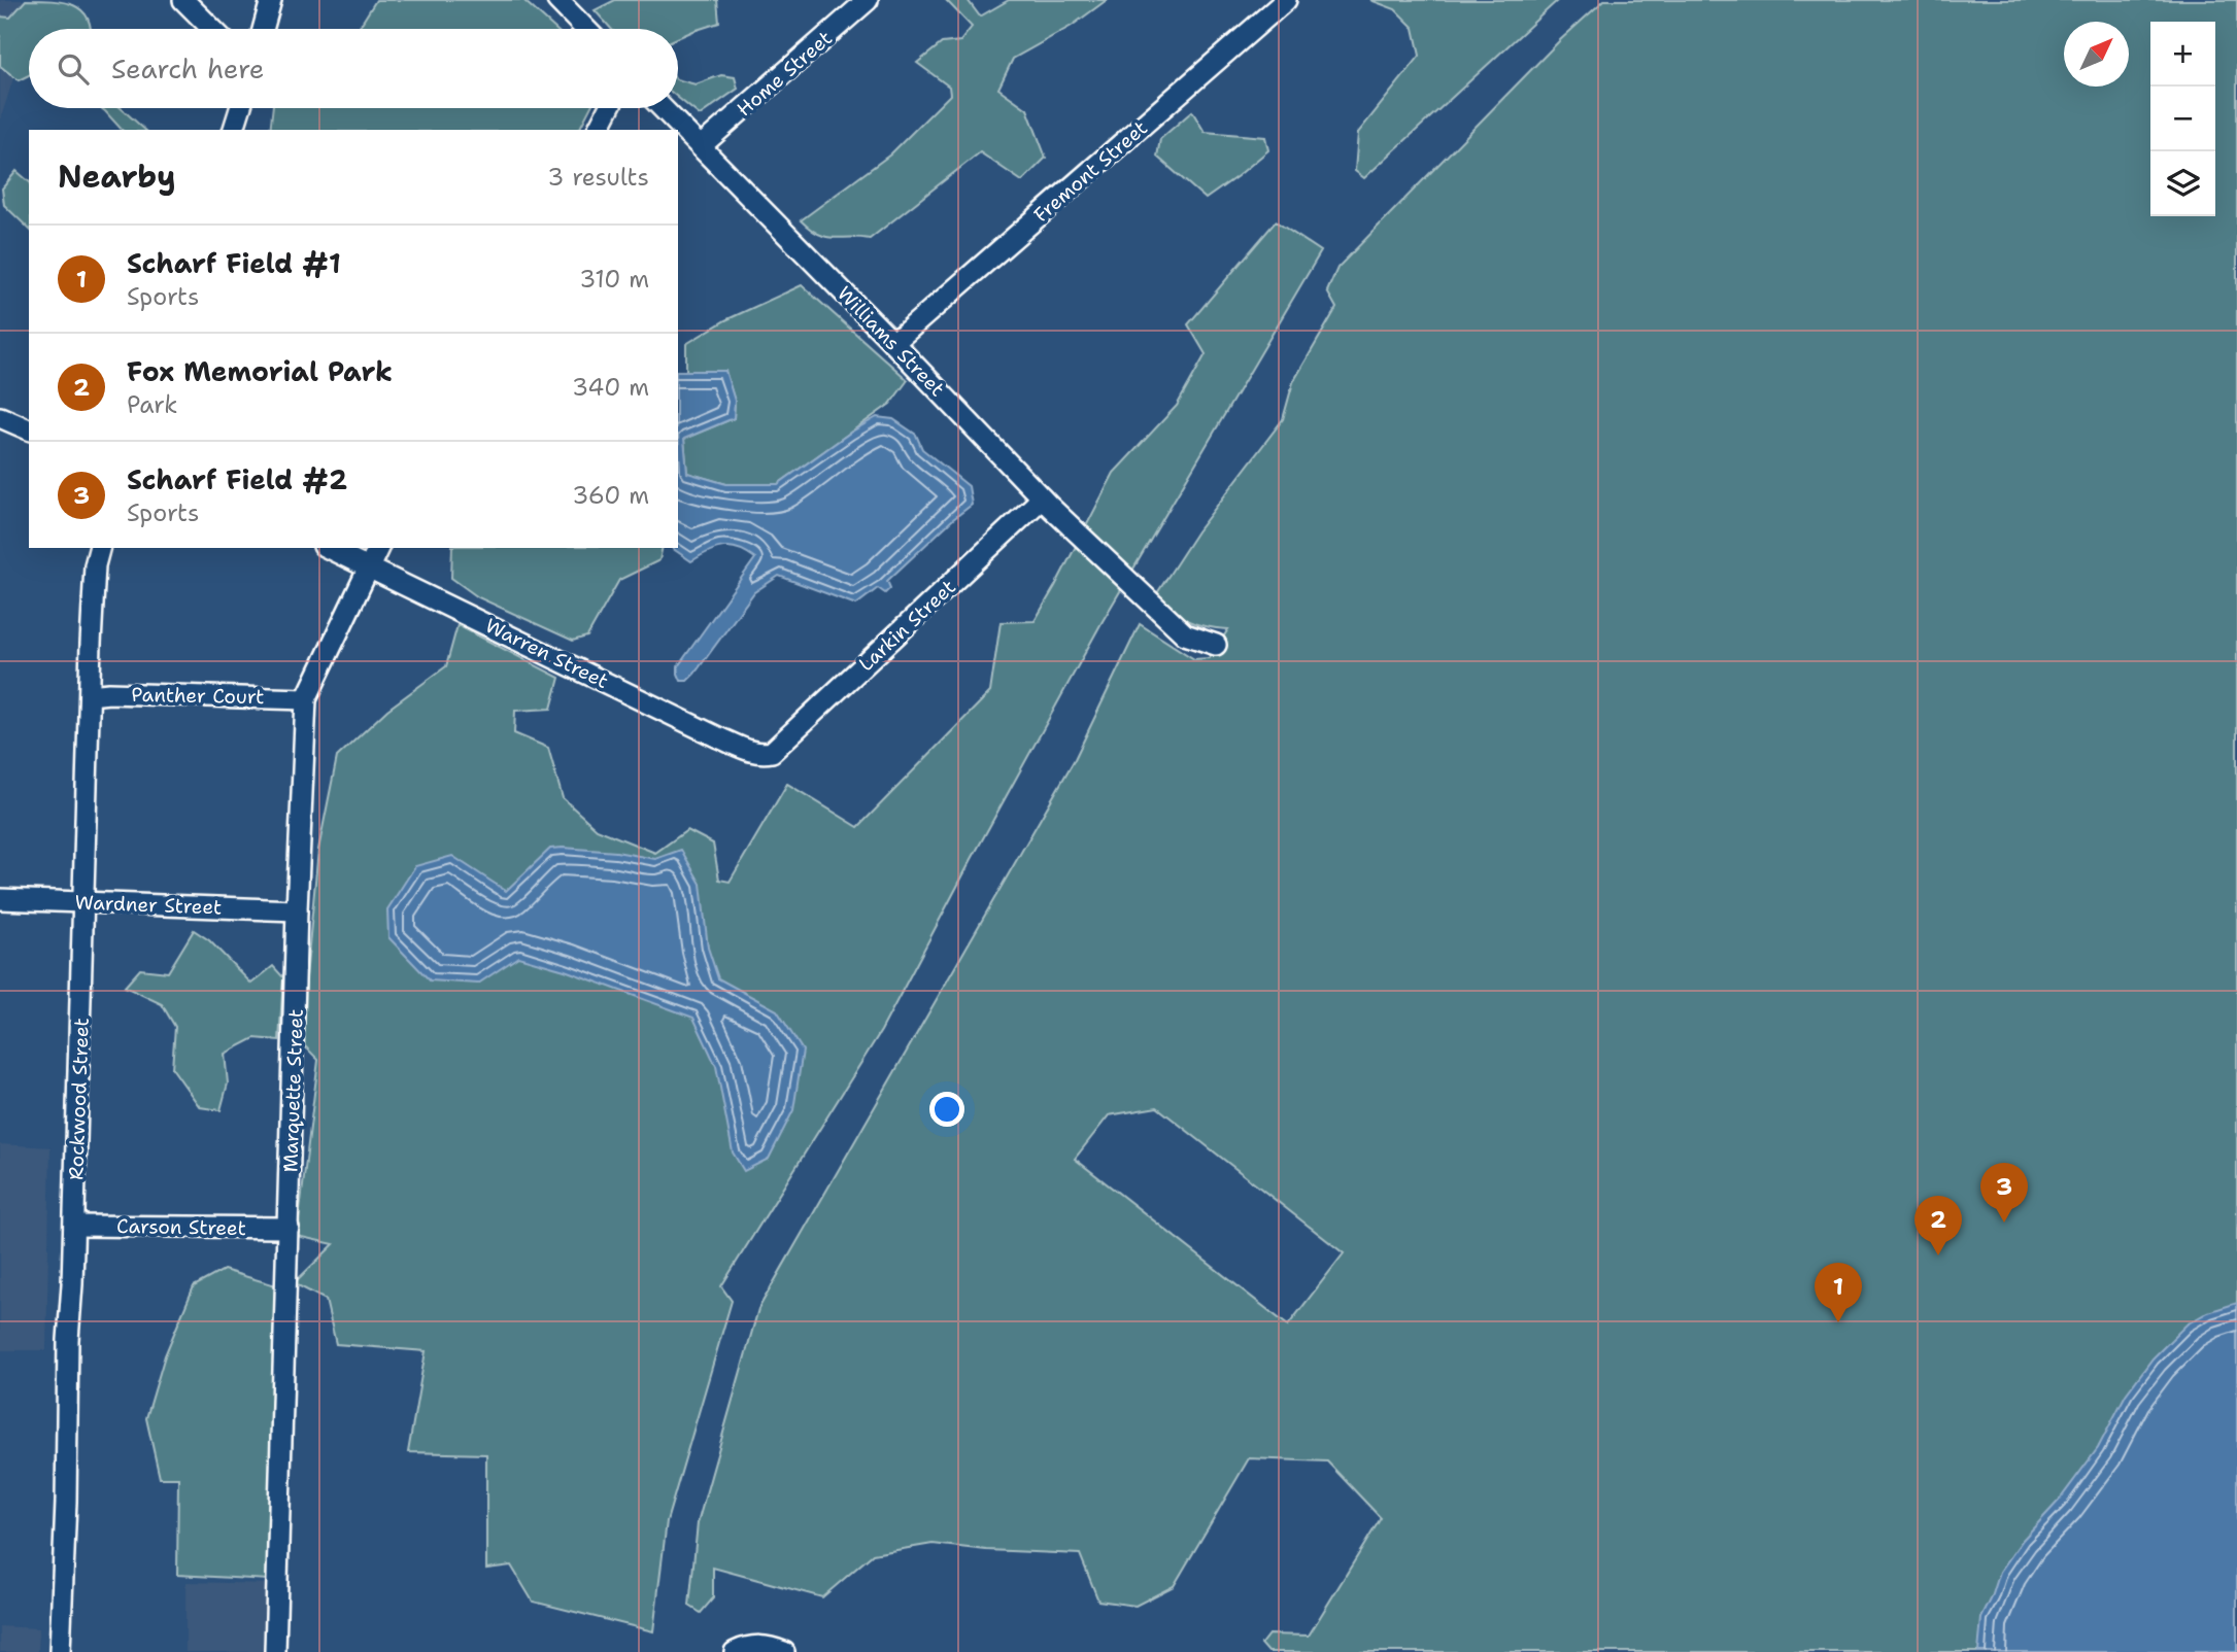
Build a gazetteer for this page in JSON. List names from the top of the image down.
{
  "streets": {
    "street": [
      "Home Street",
      "Fremont Street",
      "Williams Street",
      "Larkin Street",
      "Warren Street",
      "Panther Court",
      "Wardner Street",
      "Marquette Street",
      "Rockwood Street",
      "Carson Street"
    ]
  },
  "crossings": [
    ["Home Street", "Williams Street"],
    ["Fremont Street", "Williams Street"],
    ["Williams Street", "Larkin Street"],
    ["Larkin Street", "Warren Street"],
    ["Warren Street", "Marquette Street"],
    ["Panther Court", "Marquette Street"],
    ["Panther Court", "Rockwood Street"],
    ["Wardner Street", "Marquette Street"],
    ["Wardner Street", "Rockwood Street"],
    ["Marquette Street", "Carson Street"],
    ["Rockwood Street", "Carson Street"]
  ],
  "north": "top right",
  "page": {
    "map_buttons": ["+", "−"],
    "search": "Search here",
    "heading": ["Nearby", "3 results"],
    "list": [
      {
        "mark": "1",
        "name": "Scharf Field #1",
        "note": "Sports",
        "value": "310 m"
      },
      {
        "mark": "2",
        "name": "Fox Memorial Park",
        "note": "Park",
        "value": "340 m"
      },
      {
        "mark": "3",
        "name": "Scharf Field #2",
        "note": "Sports",
        "value": "360 m"
      }
    ],
    "pins": ["3", "2", "1"]
  }
}
